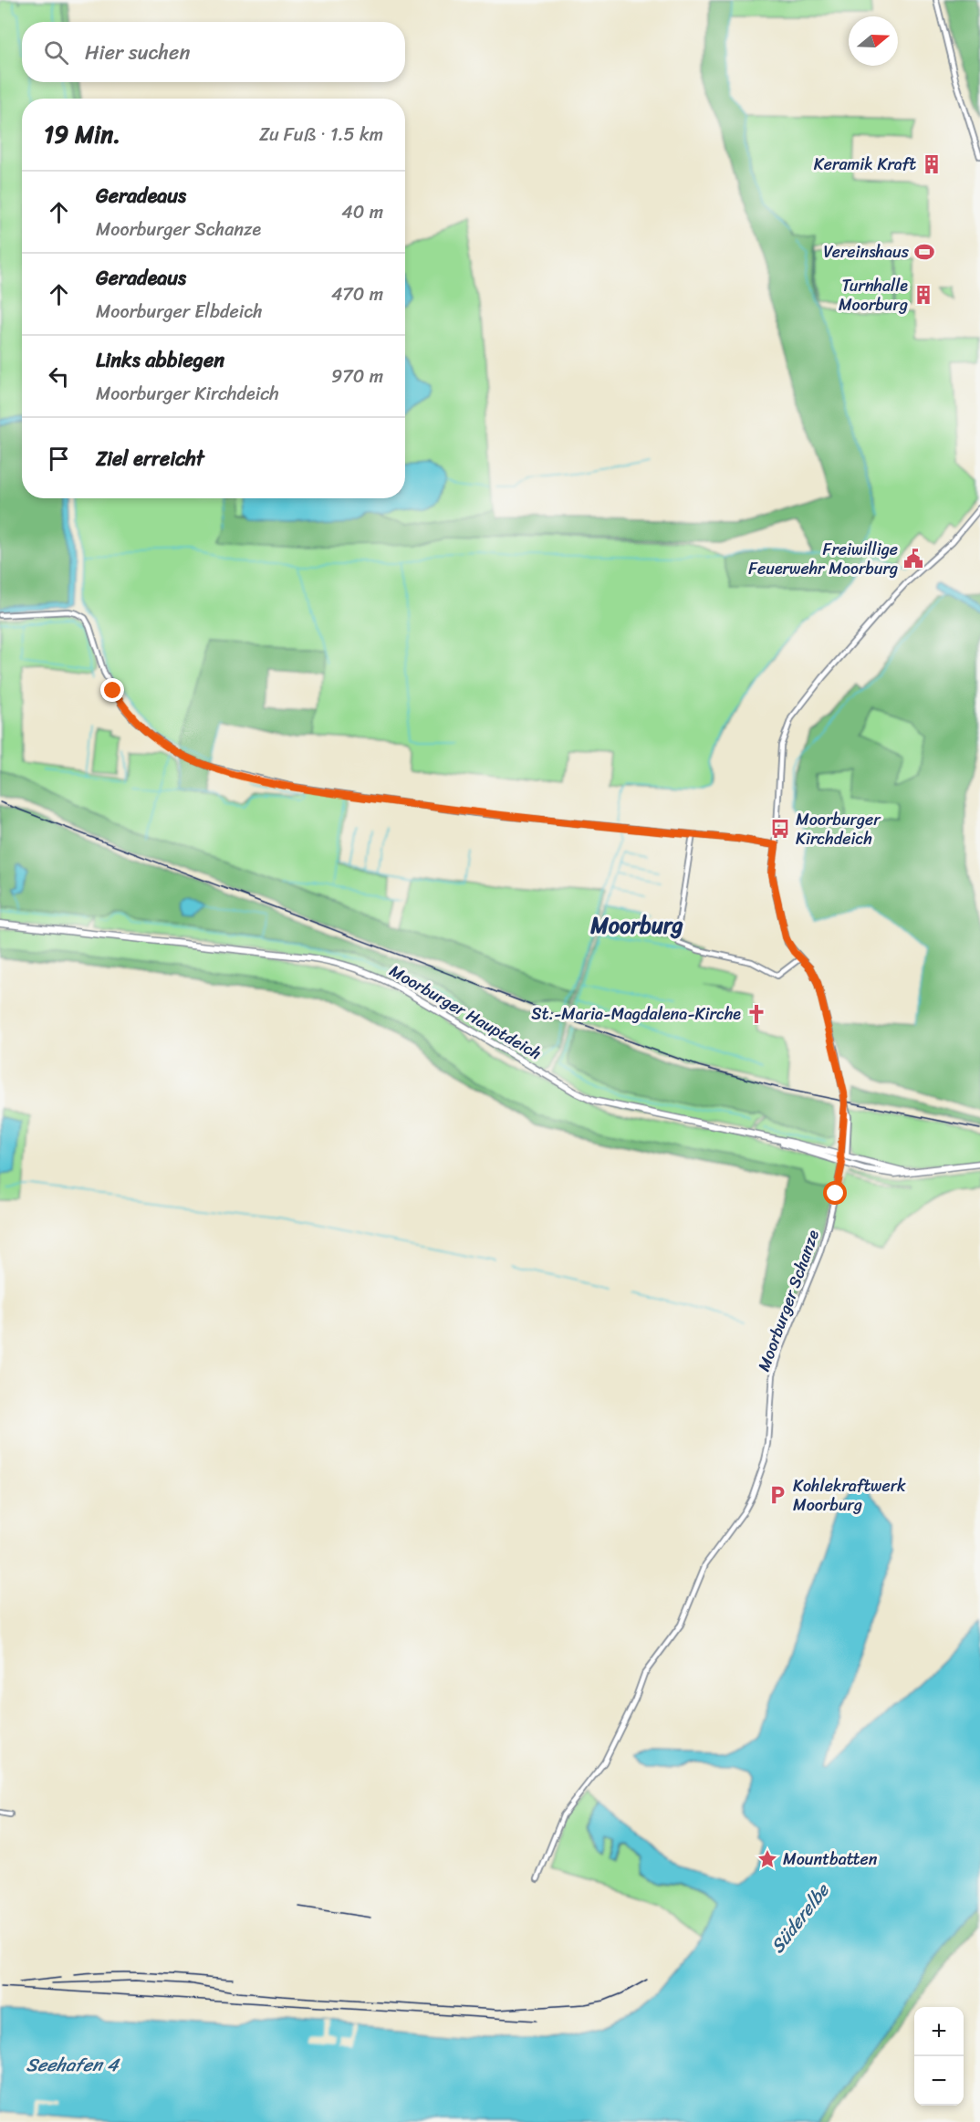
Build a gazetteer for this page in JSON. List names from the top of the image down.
{
  "streets": {
    "main road": ["Moorburger Hauptdeich"],
    "street": ["Moorburger Schanze"]
  },
  "crossings": [
    ["Moorburger Hauptdeich", "Moorburger Schanze"]
  ],
  "districts": ["Moorburg"],
  "water": ["Süderelbe", "Seehafen 4"],
  "places": {
    "building": ["Keramik Kraft", "Turnhalle Moorburg"],
    "sports": ["Vereinshaus"],
    "public building": ["Freiwillige Feuerwehr Moorburg"],
    "bus stop": ["Moorburger Kirchdeich"],
    "church": ["St.-Maria-Magdalena-Kirche"],
    "parking": ["Kohlekraftwerk Moorburg"],
    "place": ["Mountbatten"]
  },
  "north": "right",
  "page": {
    "search": "Hier suchen",
    "heading": ["19 Min.", "Zu Fuß · 1.5 km"],
    "list": [
      ["Geradeaus", "Moorburger Schanze", "40 m"],
      ["Geradeaus", "Moorburger Elbdeich", "470 m"],
      ["Links abbiegen", "Moorburger Kirchdeich", "970 m"],
      "Ziel erreicht"
    ],
    "map_buttons": ["+", "−"]
  }
}
